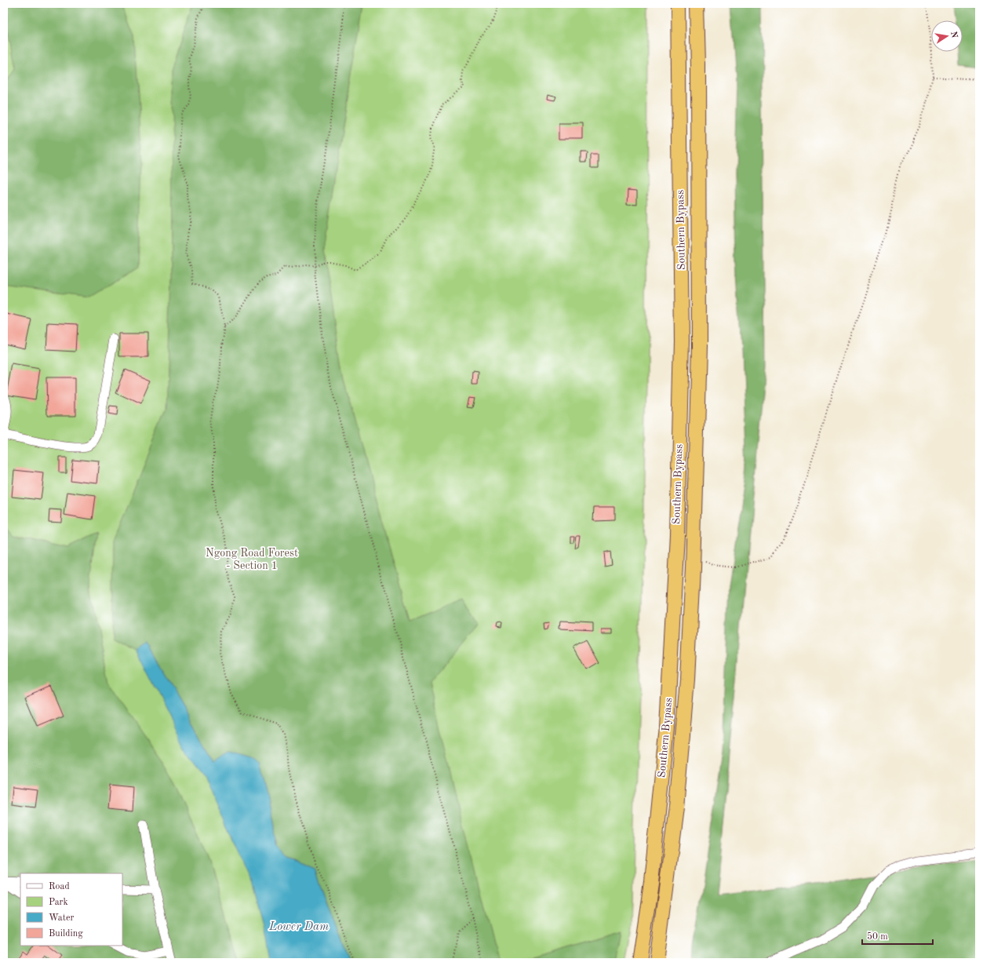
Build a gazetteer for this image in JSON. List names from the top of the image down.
{
  "streets": {
    "highway": ["Southern Bypass"]
  },
  "water": ["Lower Dam"],
  "parks": ["Ngong Road Forest - Section 1"],
  "legend": [
    "Road",
    "Park",
    "Water",
    "Building"
  ],
  "scale_bar": "50 m",
  "north": "right"
}
